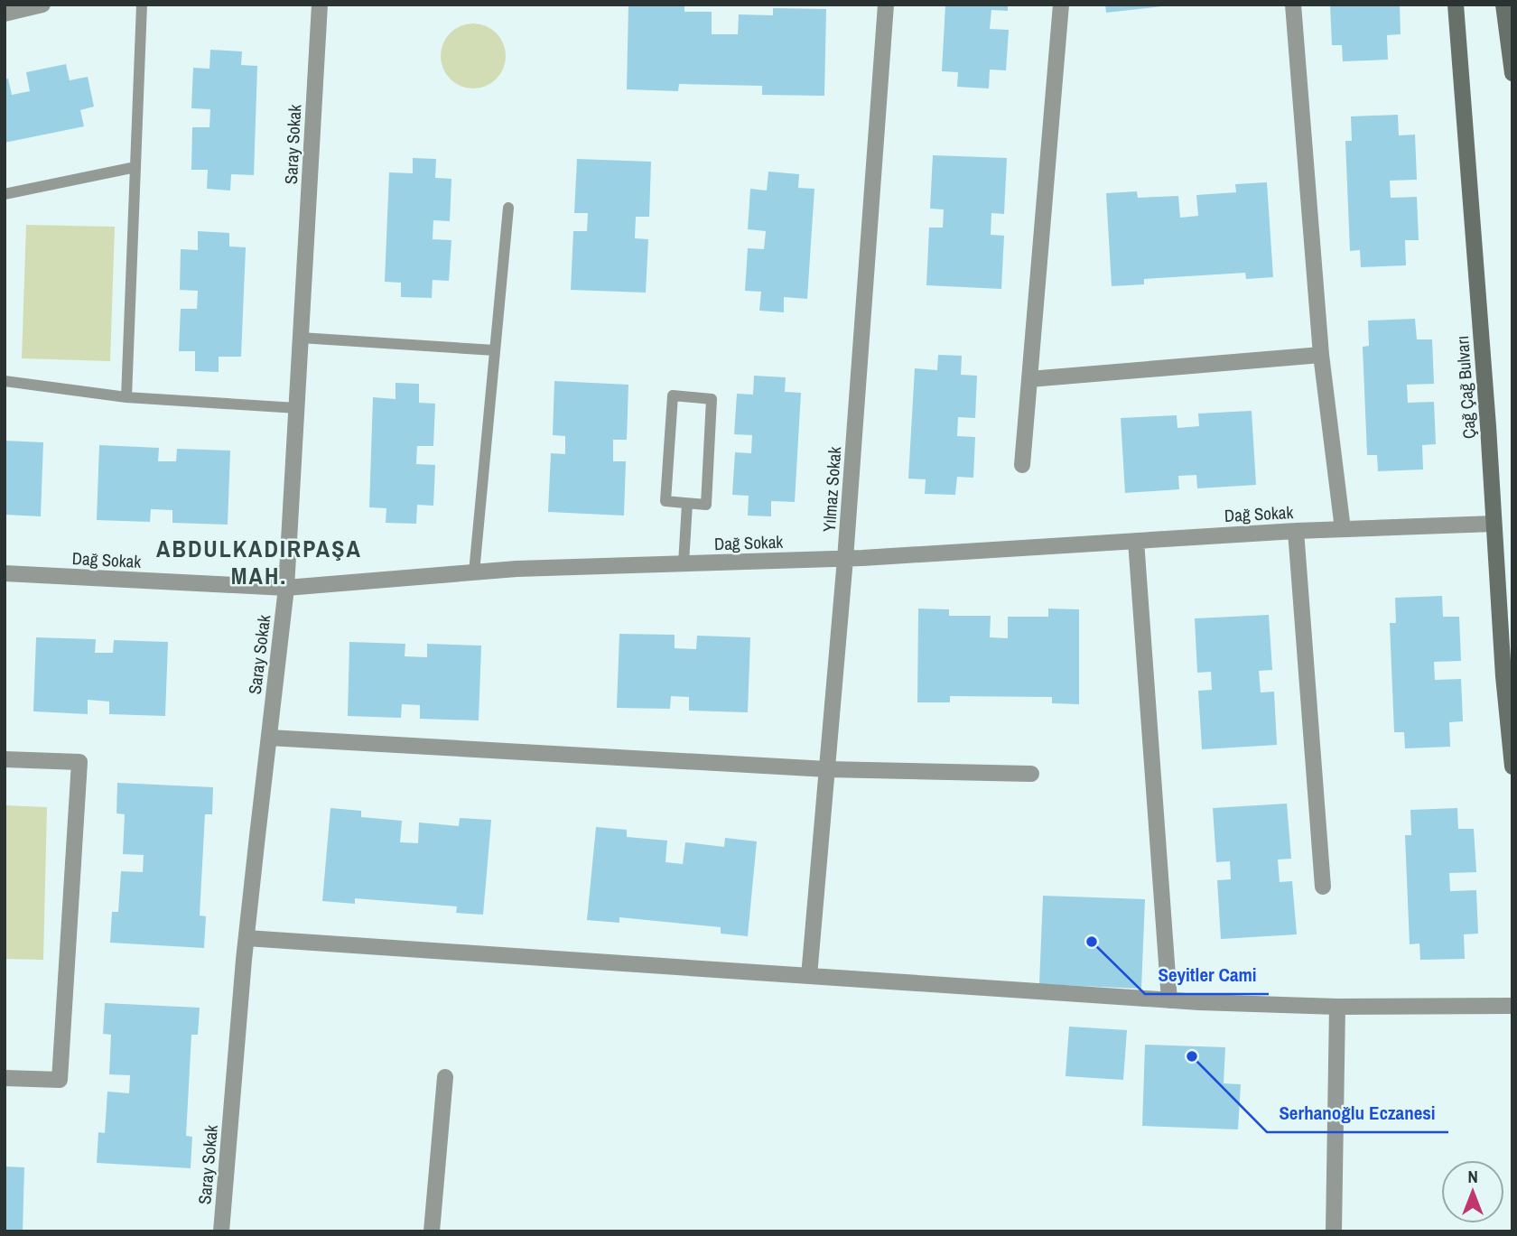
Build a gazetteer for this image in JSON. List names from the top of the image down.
{
  "streets": {
    "main road": ["Çağ Çağ Bulvarı"],
    "street": ["Saray Sokak", "Yılmaz Sokak", "Dağ Sokak"]
  },
  "crossings": [
    ["Saray Sokak", "Dağ Sokak"],
    ["Çağ Çağ Bulvarı", "Dağ Sokak"],
    ["Yılmaz Sokak", "Dağ Sokak"]
  ],
  "districts": ["ABDULKADIRPAŞA MAH."],
  "places": ["Seyitler Cami", "Serhanoğlu Eczanesi"],
  "north": "top"
}
